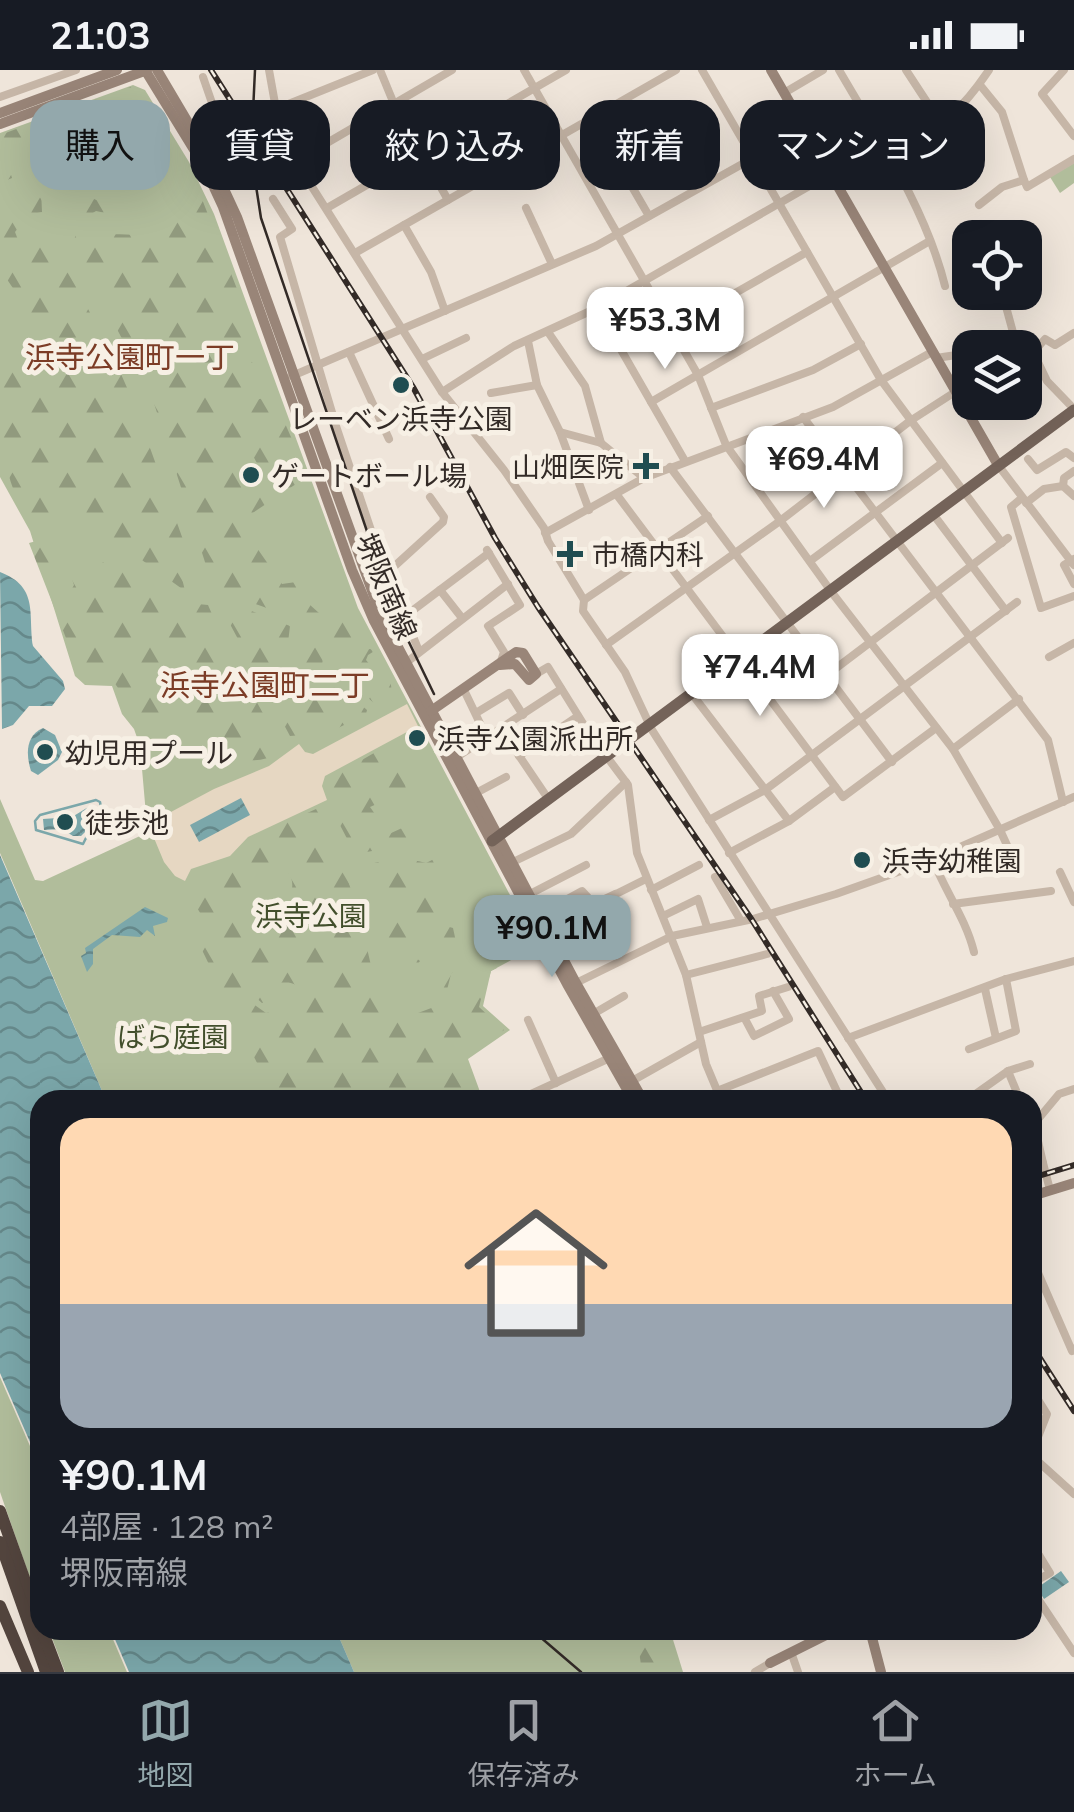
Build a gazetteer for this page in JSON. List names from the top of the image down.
{
  "streets": {
    "main road": ["堺阪南線"]
  },
  "districts": ["浜寺公園町一丁", "浜寺公園町二丁"],
  "parks": ["浜寺公園", "ばら庭園"],
  "places": {
    "other": [
      "レーベン浜寺公園",
      "ゲートボール場",
      "浜寺公園派出所",
      "幼児用プール",
      "徒歩池",
      "浜寺幼稚園"
    ],
    "health": ["山畑医院", "市橋内科"]
  },
  "page": {
    "status": "21:03",
    "chip": [
      "購入",
      "賃貸",
      "絞り込み",
      "新着",
      "マンション"
    ],
    "price": [
      "¥53.3M",
      "¥69.4M",
      "¥74.4M",
      "¥90.1M"
    ],
    "list": [
      {
        "name": "¥90.1M",
        "note": "4部屋 · 128 m² · 堺阪南線"
      }
    ],
    "tabs": ["地図", "保存済み", "ホーム"]
  }
}
